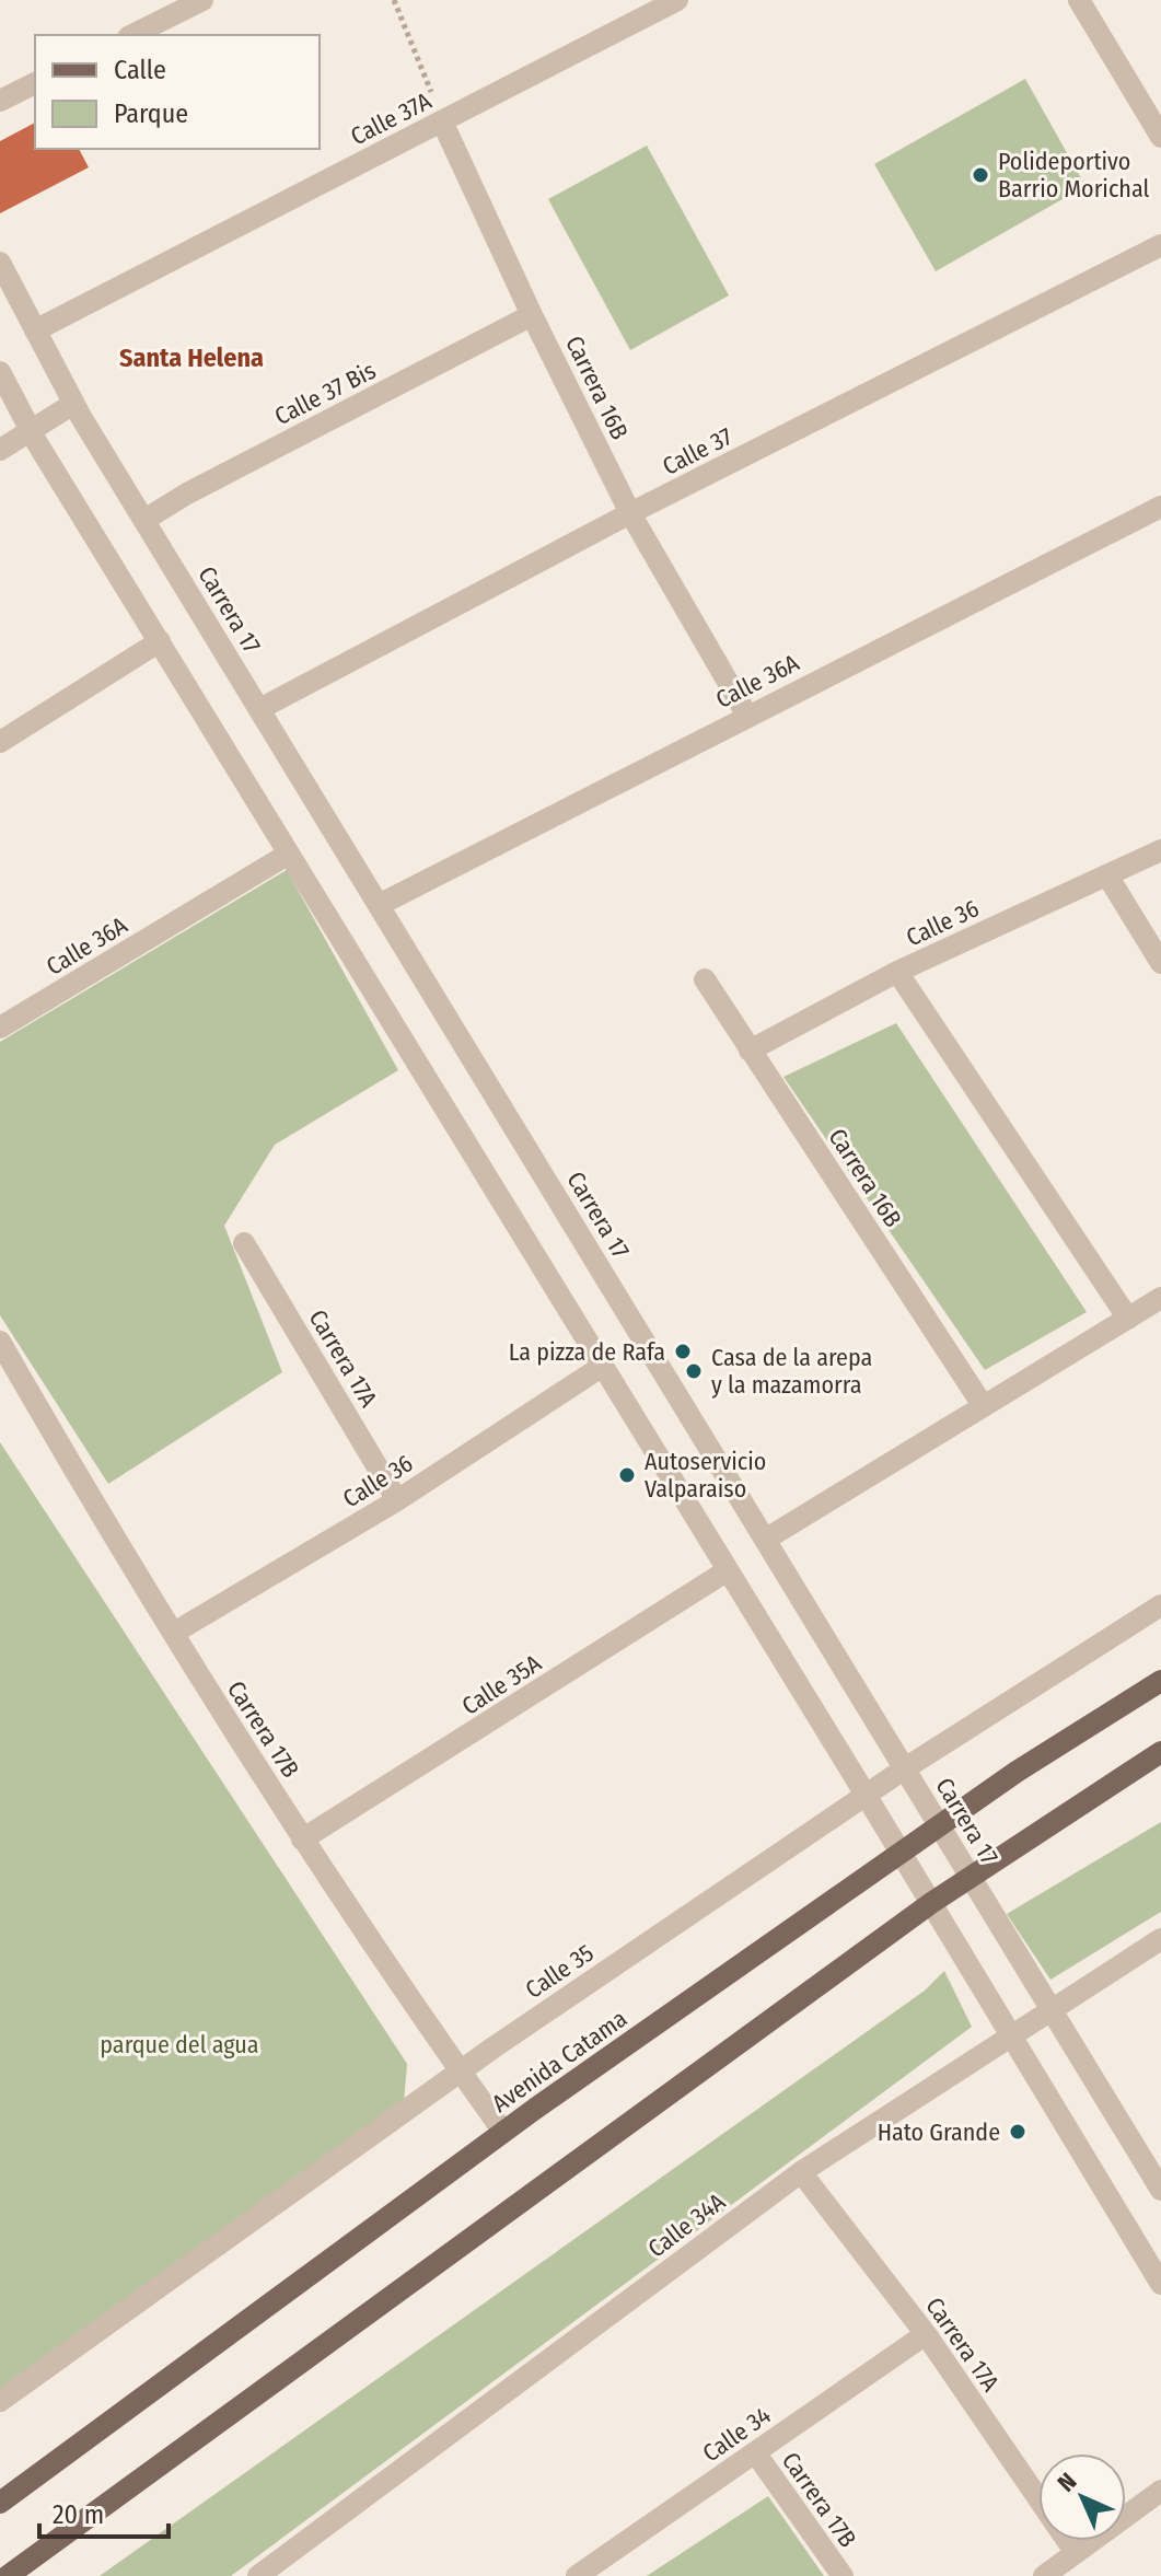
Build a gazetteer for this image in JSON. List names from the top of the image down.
{
  "streets": {
    "main road": ["Avenida Catama"],
    "street": [
      "Calle 37A",
      "Carrera 16B",
      "Calle 37 Bis",
      "Calle 37",
      "Carrera 17",
      "Calle 36A",
      "Calle 36",
      "Carrera 17A",
      "Calle 35A",
      "Carrera 17B",
      "Calle 35",
      "Calle 34A",
      "Calle 34"
    ]
  },
  "crossings": [
    ["Calle 37A", "Carrera 16B"],
    ["Calle 37A", "Carrera 17"],
    ["Carrera 16B", "Calle 37 Bis"],
    ["Carrera 16B", "Calle 37"],
    ["Carrera 16B", "Calle 36A"],
    ["Carrera 16B", "Calle 36"],
    ["Calle 37 Bis", "Carrera 17"],
    ["Calle 37", "Carrera 17"],
    ["Carrera 17", "Calle 36A"],
    ["Carrera 17", "Calle 35"],
    ["Carrera 17", "Avenida Catama"],
    ["Carrera 17", "Calle 34A"],
    ["Calle 36", "Carrera 17A"],
    ["Calle 36", "Carrera 17B"],
    ["Carrera 17A", "Calle 34A"],
    ["Carrera 17A", "Calle 34"],
    ["Calle 35A", "Carrera 17B"],
    ["Carrera 17B", "Calle 35"],
    ["Carrera 17B", "Avenida Catama"],
    ["Carrera 17B", "Calle 34"]
  ],
  "districts": ["Santa Helena"],
  "parks": ["parque del agua"],
  "places": [
    "Polideportivo Barrio Morichal",
    "La pizza de Rafa",
    "Casa de la arepa y la mazamorra",
    "Autoservicio Valparaiso",
    "Hato Grande"
  ],
  "legend": ["Calle", "Parque"],
  "scale_bar": "20 m",
  "north": "top left"
}
